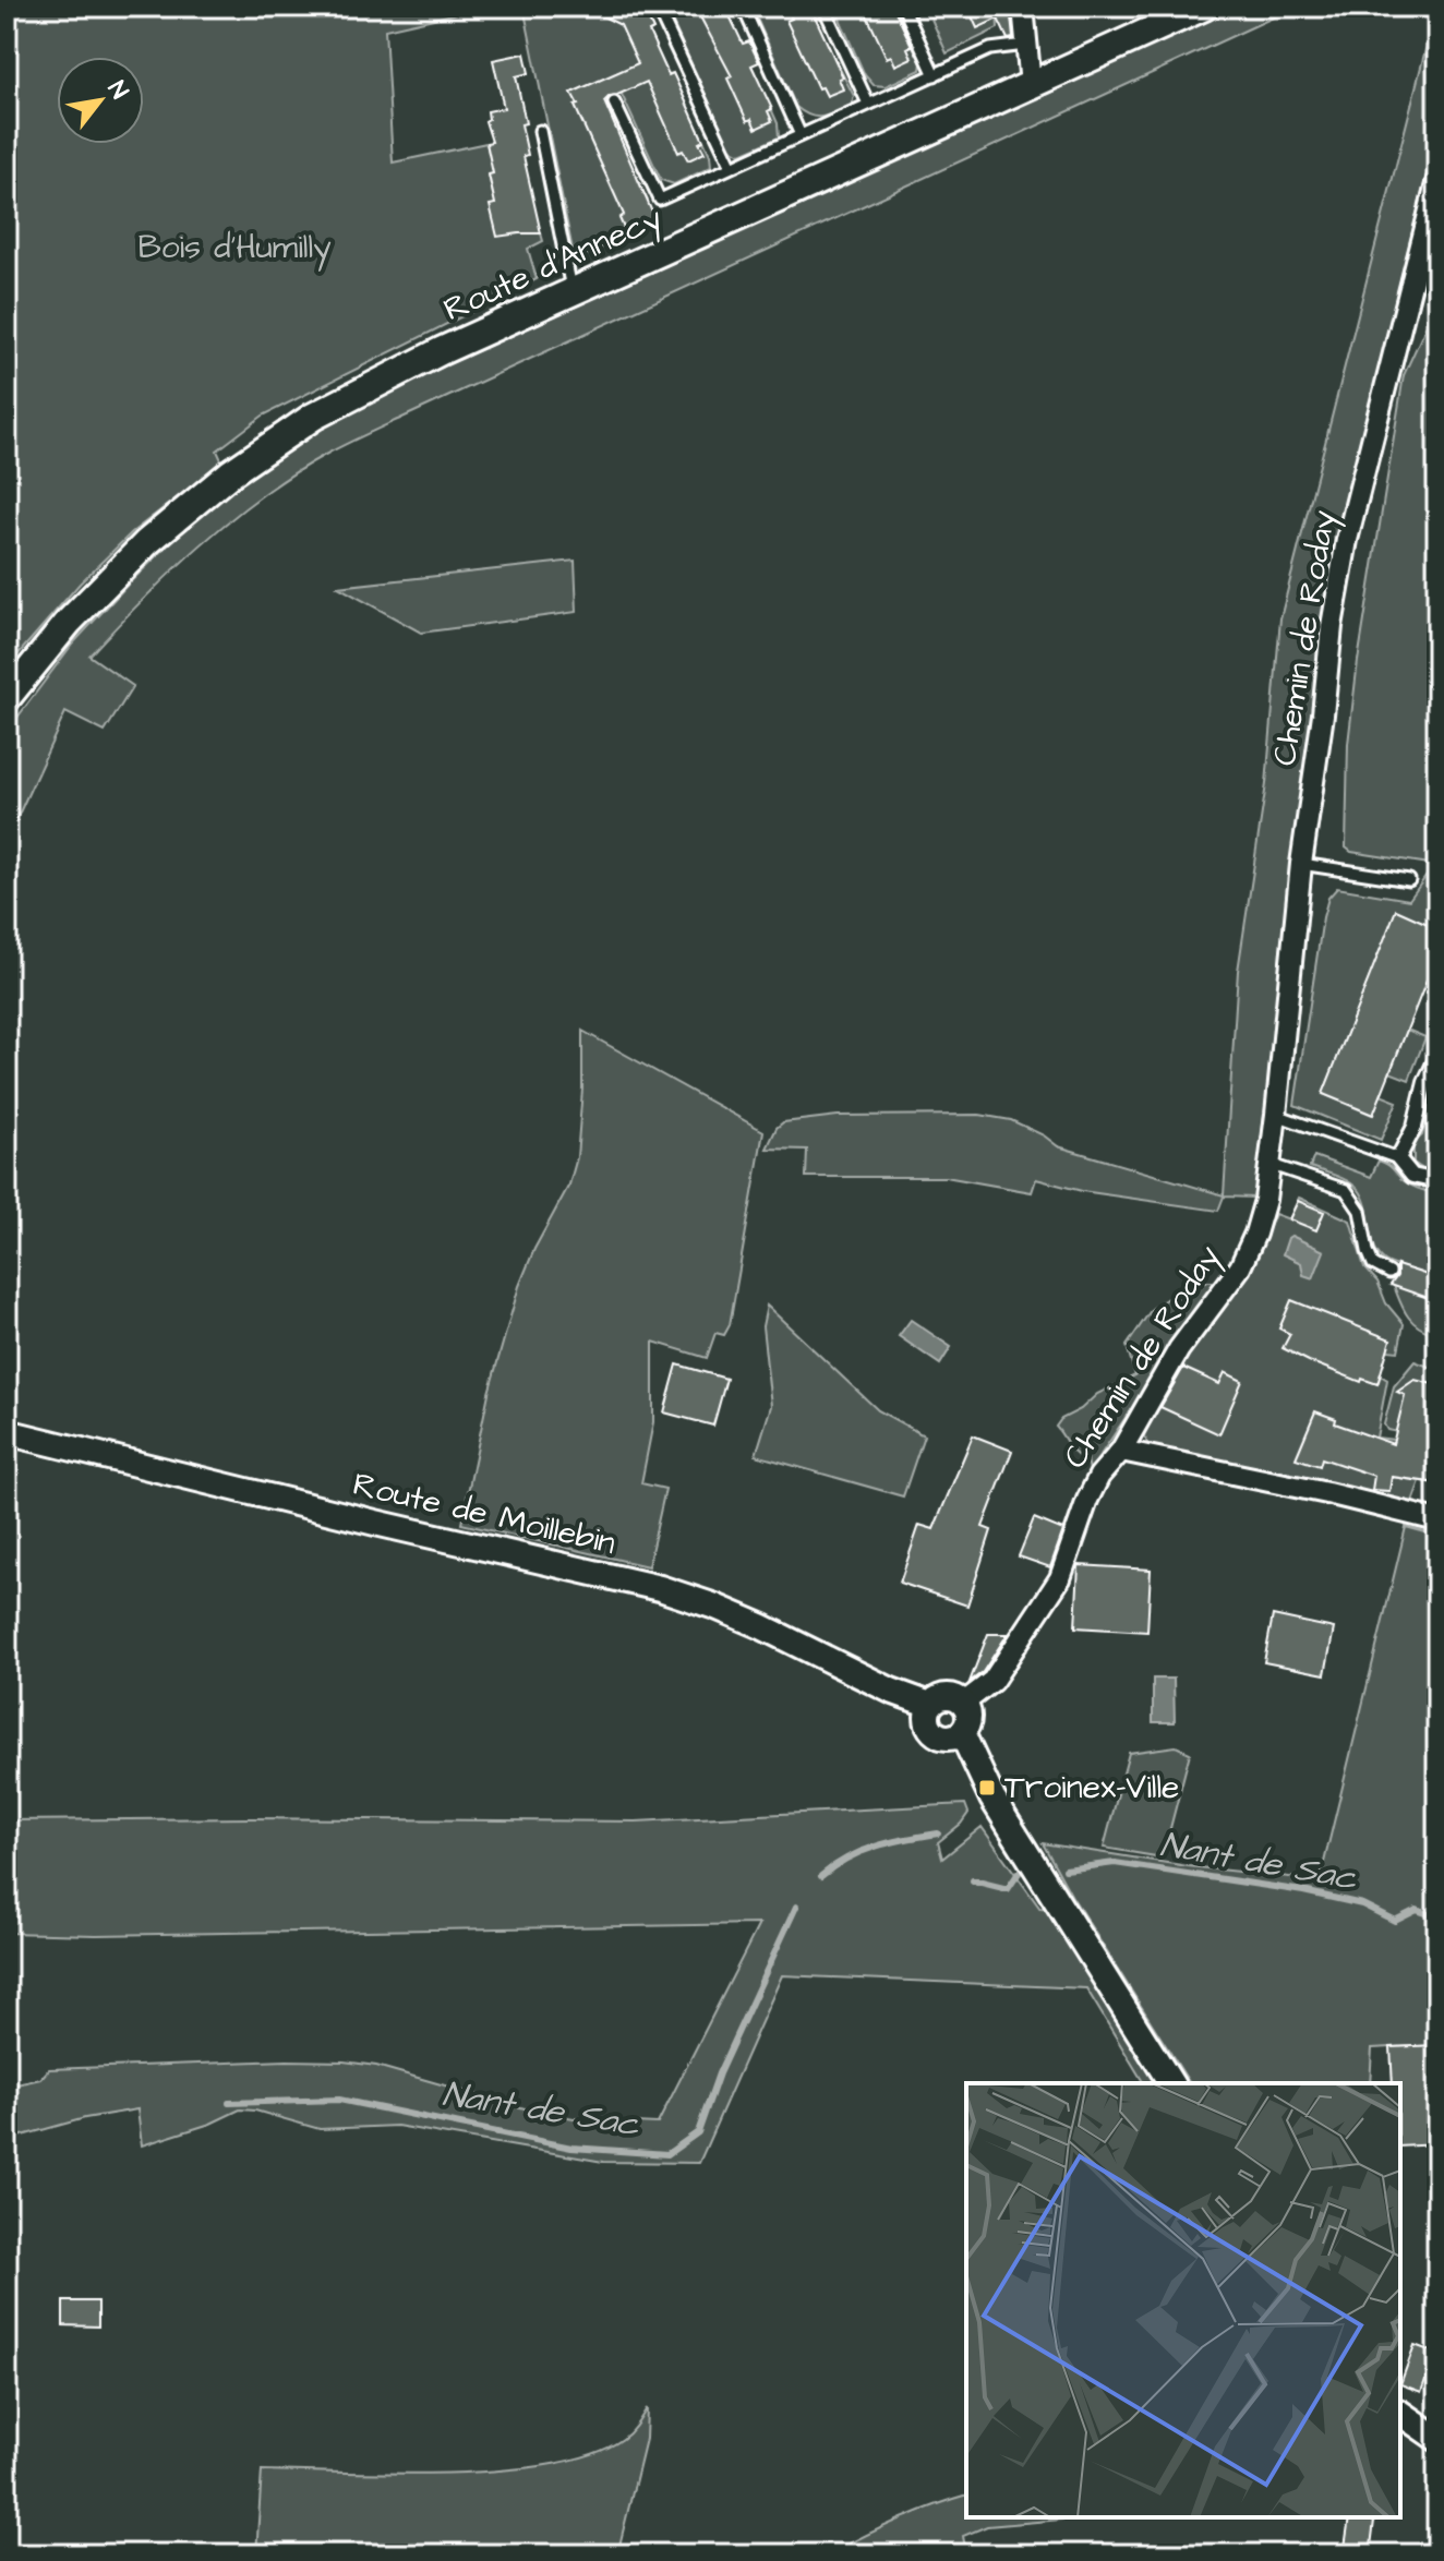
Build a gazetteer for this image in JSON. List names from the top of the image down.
{
  "streets": {
    "main road": ["Route d'Annecy"],
    "street": ["Chemin de Roday", "Route de Moillebin"]
  },
  "crossings": [
    ["Chemin de Roday", "Route de Moillebin"]
  ],
  "water": ["Nant de Sac"],
  "parks": ["Bois d'Humilly"],
  "places": {
    "transit": ["Troinex-Ville"]
  },
  "north": "top right"
}
